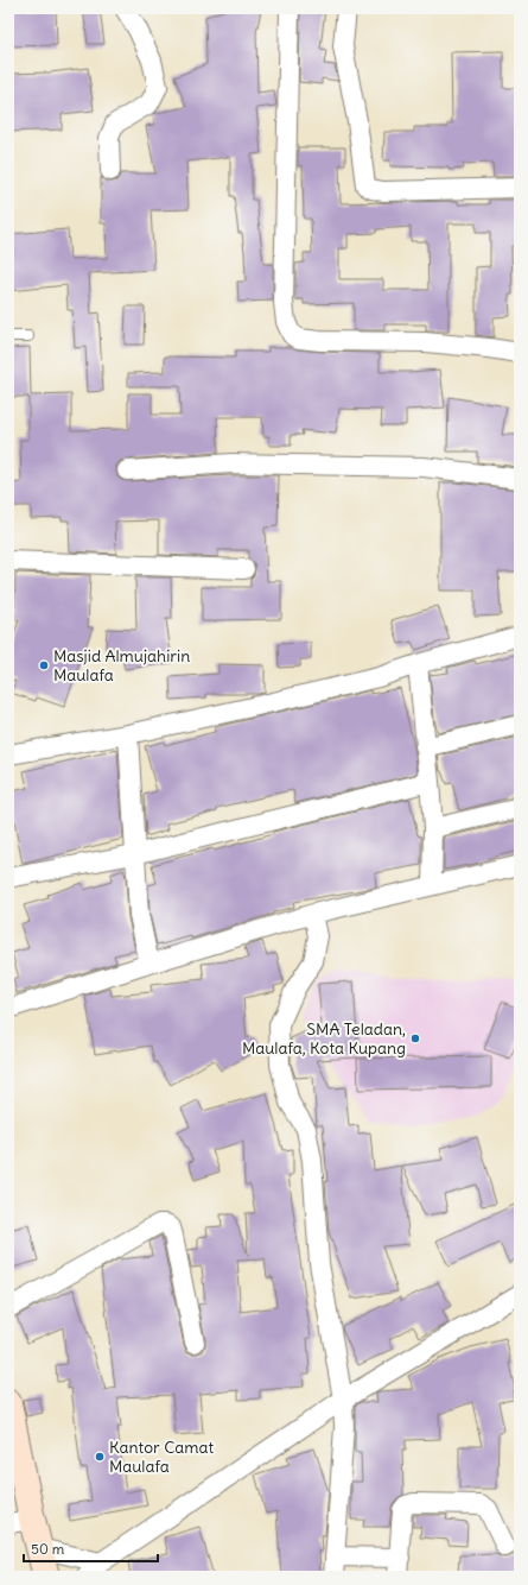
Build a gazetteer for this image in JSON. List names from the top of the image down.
{
  "places": ["Masjid Almujahirin Maulafa", "SMA Teladan, Maulafa, Kota Kupang", "Kantor Camat Maulafa"],
  "scale_bar": "50 m"
}
